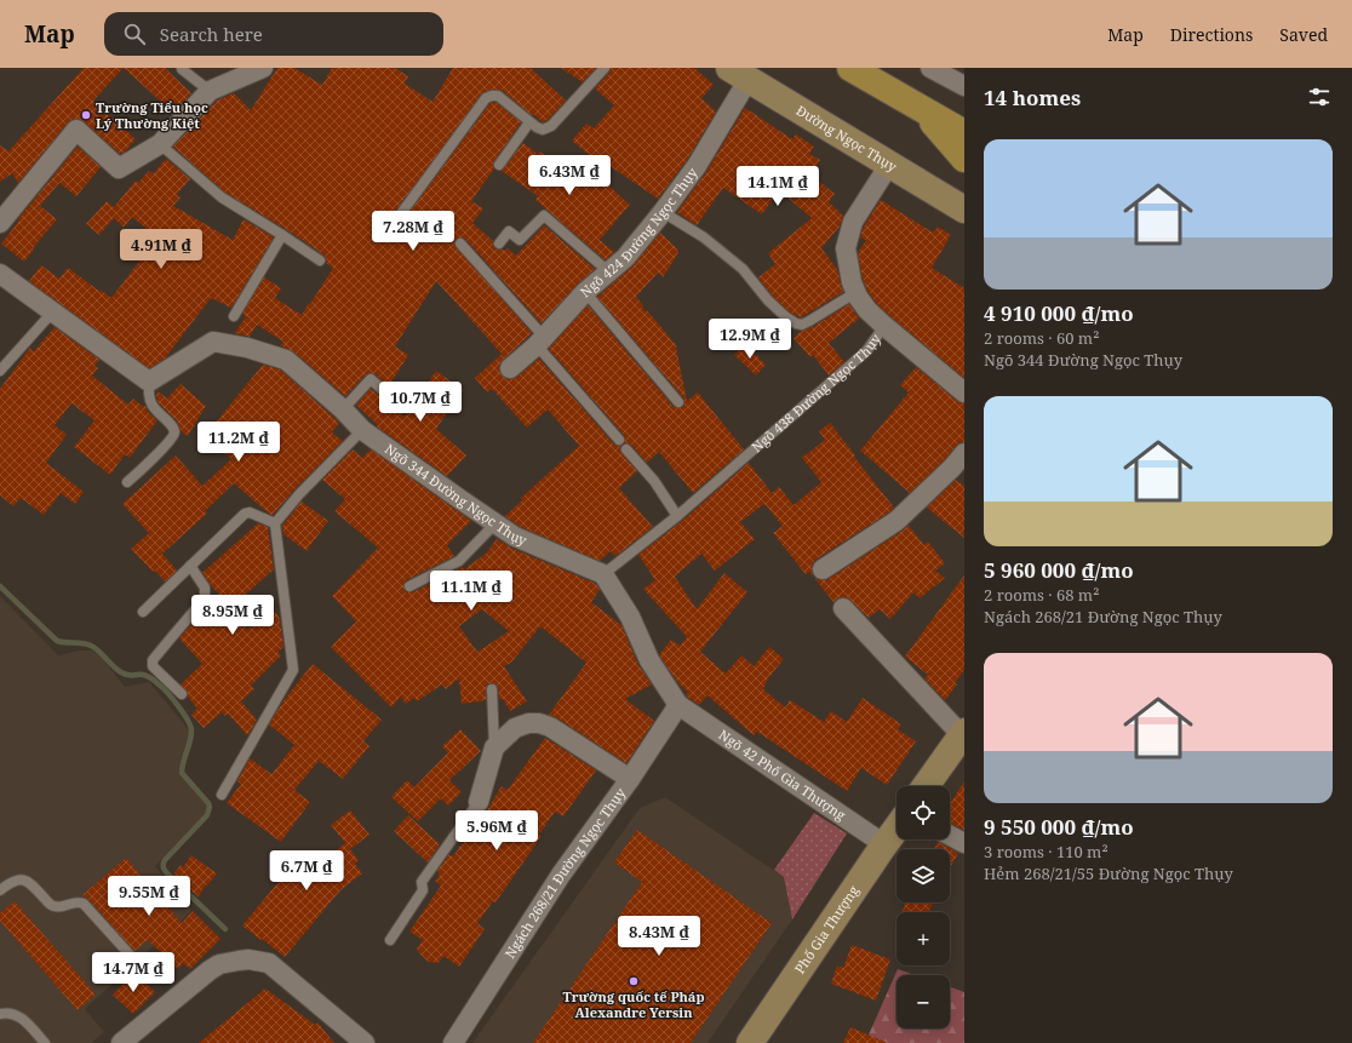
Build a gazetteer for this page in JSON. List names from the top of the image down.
{
  "streets": {
    "street": [
      "Đường Ngọc Thụy",
      "Ngõ 424 Đường Ngọc Thụy",
      "Ngõ 438 Đường Ngọc Thụy",
      "Ngõ 344 Đường Ngọc Thụy",
      "Ngõ 42 Phố Gia Thượng",
      "Ngách 268/21 Đường Ngọc Thụy",
      "Phố Gia Thượng"
    ]
  },
  "crossings": [
    ["Đường Ngọc Thụy", "Ngõ 424 Đường Ngọc Thụy"],
    ["Đường Ngọc Thụy", "Ngõ 438 Đường Ngọc Thụy"],
    ["Ngõ 438 Đường Ngọc Thụy", "Ngõ 344 Đường Ngọc Thụy"],
    ["Ngõ 42 Phố Gia Thượng", "Ngách 268/21 Đường Ngọc Thụy"],
    ["Ngõ 42 Phố Gia Thượng", "Phố Gia Thượng"]
  ],
  "places": ["Trường Tiểu học Lý Thường Kiệt", "Trường quốc tế Pháp Alexandre Yersin"],
  "page": {
    "header": "Map",
    "search": "Search here",
    "nav": ["Map", "Directions", "Saved"],
    "heading": "14 homes",
    "list": [
      {
        "name": "4 910 000 ₫/mo",
        "note": "2 rooms · 60 m² · Ngõ 344 Đường Ngọc Thụy"
      },
      {
        "name": "5 960 000 ₫/mo",
        "note": "2 rooms · 68 m² · Ngách 268/21 Đường Ngọc Thụy"
      },
      {
        "name": "9 550 000 ₫/mo",
        "note": "3 rooms · 110 m² · Hẻm 268/21/55 Đường Ngọc Thụy"
      }
    ],
    "price": [
      "6.43M ₫",
      "14.1M ₫",
      "7.28M ₫",
      "4.91M ₫",
      "12.9M ₫",
      "10.7M ₫",
      "11.2M ₫",
      "11.1M ₫",
      "8.95M ₫",
      "5.96M ₫",
      "6.7M ₫",
      "9.55M ₫",
      "8.43M ₫",
      "14.7M ₫"
    ],
    "map_buttons": ["+", "−"]
  }
}
